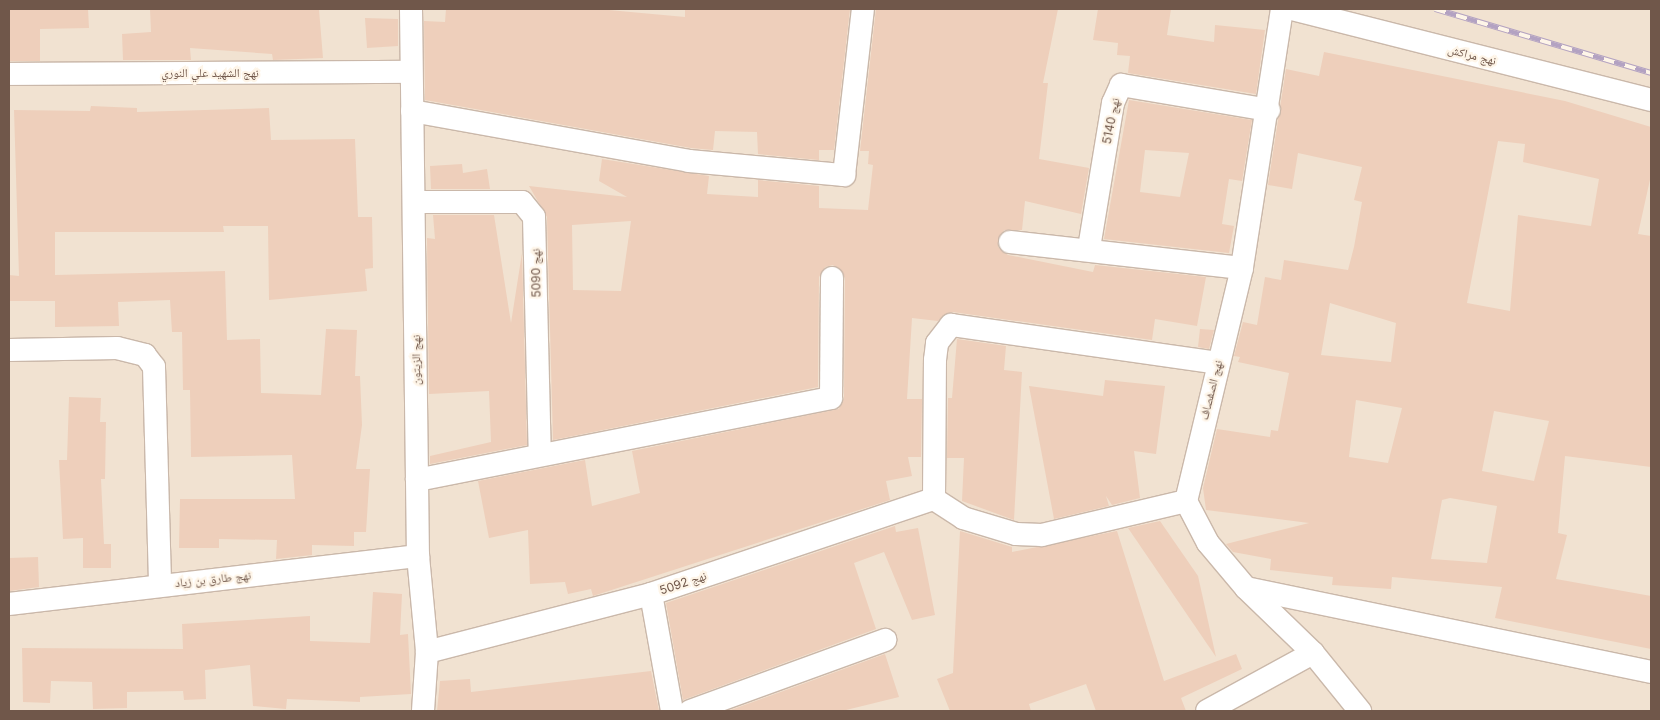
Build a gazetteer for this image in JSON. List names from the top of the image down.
{
  "streets": {
    "street": [
      "نهج مراكش",
      "نهج الشهيد علي النوري",
      "نهج 5140",
      "نهج 5090",
      "نهج الزيتون",
      "نهج الصفصاف",
      "نهج طارق بن زياد",
      "نهج 5092"
    ]
  },
  "crossings": [
    ["نهج الشهيد علي النوري", "نهج الزيتون"],
    ["نهج 5140", "نهج الصفصاف"],
    ["نهج 5090", "نهج الزيتون"],
    ["نهج الزيتون", "نهج طارق بن زياد"],
    ["نهج الزيتون", "نهج 5092"]
  ]
}
